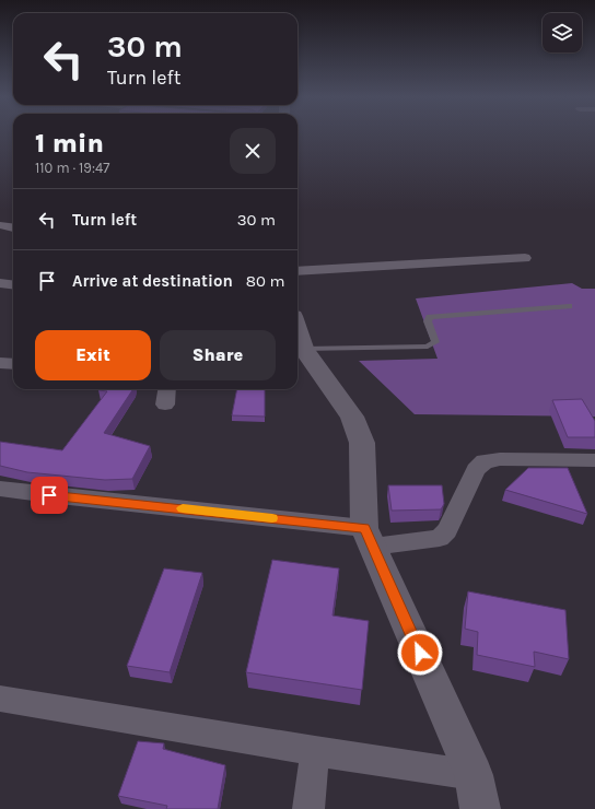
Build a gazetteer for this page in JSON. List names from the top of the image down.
{
  "page": {
    "turn": ["30 m", "Turn left"],
    "heading": ["1 min", "110 m · 19:47"],
    "list": [
      {
        "name": "Turn left",
        "value": "30 m"
      },
      {
        "name": "Arrive at destination",
        "value": "80 m"
      }
    ],
    "buttons": ["Exit", "Share"]
  }
}
